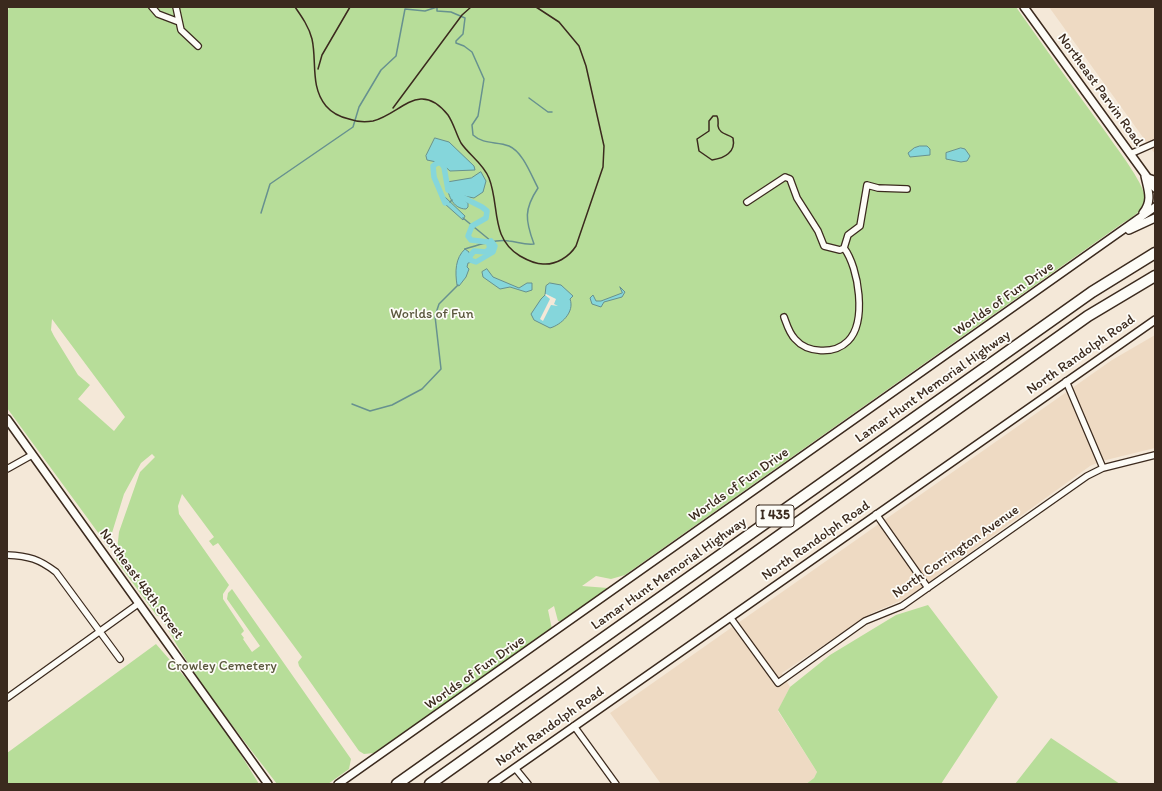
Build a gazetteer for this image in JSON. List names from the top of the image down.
{
  "streets": {
    "highway": ["Lamar Hunt Memorial Highway", "I 435"],
    "main road": [
      "Northeast Parvin Road",
      "Worlds of Fun Drive",
      "North Randolph Road",
      "Northeast 48th Street"
    ],
    "street": ["North Corrington Avenue"]
  },
  "crossings": [
    ["North Randolph Road", "North Corrington Avenue"]
  ],
  "parks": ["Worlds of Fun", "Crowley Cemetery"]
}
